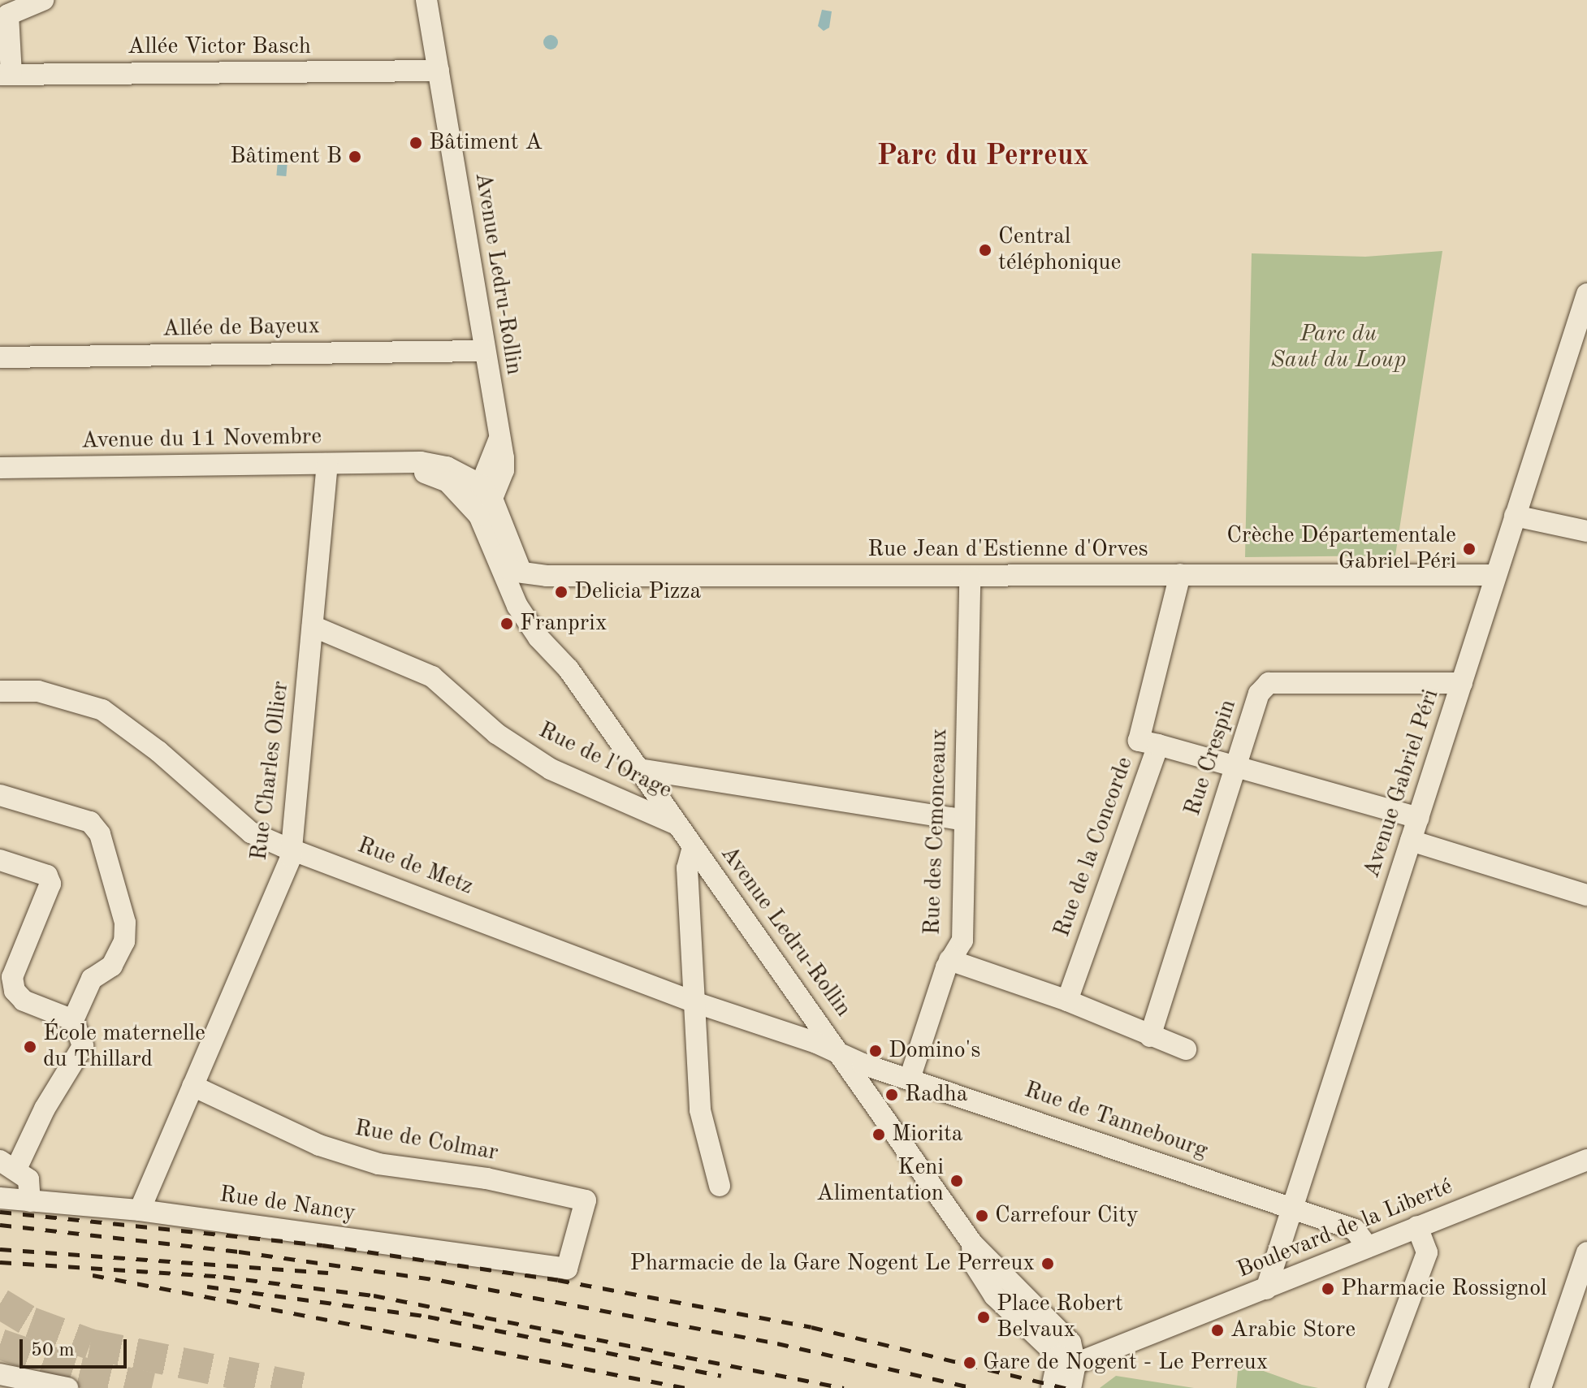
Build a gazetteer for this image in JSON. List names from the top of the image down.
{
  "streets": {
    "street": [
      "Allée Victor Basch",
      "Avenue Ledru-Rollin",
      "Allée de Bayeux",
      "Avenue du 11 Novembre",
      "Rue Jean d'Estienne d'Orves",
      "Rue Crespin",
      "Rue de l'Orage",
      "Rue Charles Ollier",
      "Avenue Gabriel Péri",
      "Rue des Cemonceaux",
      "Rue de la Concorde",
      "Rue de Metz",
      "Rue de Tannebourg",
      "Rue de Colmar",
      "Rue de Nancy",
      "Boulevard de la Liberté"
    ]
  },
  "crossings": [
    ["Allée Victor Basch", "Avenue Ledru-Rollin"],
    ["Avenue Ledru-Rollin", "Allée de Bayeux"],
    ["Avenue Ledru-Rollin", "Avenue du 11 Novembre"],
    ["Avenue Ledru-Rollin", "Rue Jean d'Estienne d'Orves"],
    ["Avenue Ledru-Rollin", "Rue de l'Orage"],
    ["Avenue Ledru-Rollin", "Rue de Metz"],
    ["Avenue Ledru-Rollin", "Rue de Tannebourg"],
    ["Avenue Ledru-Rollin", "Boulevard de la Liberté"],
    ["Avenue du 11 Novembre", "Rue Charles Ollier"],
    ["Rue Jean d'Estienne d'Orves", "Avenue Gabriel Péri"],
    ["Rue Jean d'Estienne d'Orves", "Rue des Cemonceaux"],
    ["Rue Crespin", "Avenue Gabriel Péri"],
    ["Rue Crespin", "Rue de la Concorde"],
    ["Rue de l'Orage", "Rue Charles Ollier"],
    ["Rue Charles Ollier", "Rue de Metz"],
    ["Rue Charles Ollier", "Rue de Colmar"],
    ["Rue Charles Ollier", "Rue de Nancy"],
    ["Avenue Gabriel Péri", "Rue de la Concorde"],
    ["Avenue Gabriel Péri", "Rue de Tannebourg"],
    ["Avenue Gabriel Péri", "Boulevard de la Liberté"],
    ["Rue des Cemonceaux", "Rue de Tannebourg"],
    ["Rue de Metz", "Rue de Tannebourg"],
    ["Rue de Tannebourg", "Boulevard de la Liberté"],
    ["Rue de Colmar", "Rue de Nancy"]
  ],
  "districts": ["Parc du Perreux"],
  "parks": ["Parc du Saut du Loup"],
  "places": [
    "Bâtiment A",
    "Bâtiment B",
    "Central téléphonique",
    "Crèche Départementale Gabriel Péri",
    "Delicia Pizza",
    "Franprix",
    "École maternelle du Thillard",
    "Domino's",
    "Radha",
    "Miorita",
    "Keni Alimentation",
    "Carrefour City",
    "Pharmacie de la Gare Nogent Le Perreux",
    "Pharmacie Rossignol",
    "Place Robert Belvaux",
    "Arabic Store",
    "Gare de Nogent - Le Perreux"
  ],
  "scale_bar": "50 m"
}
